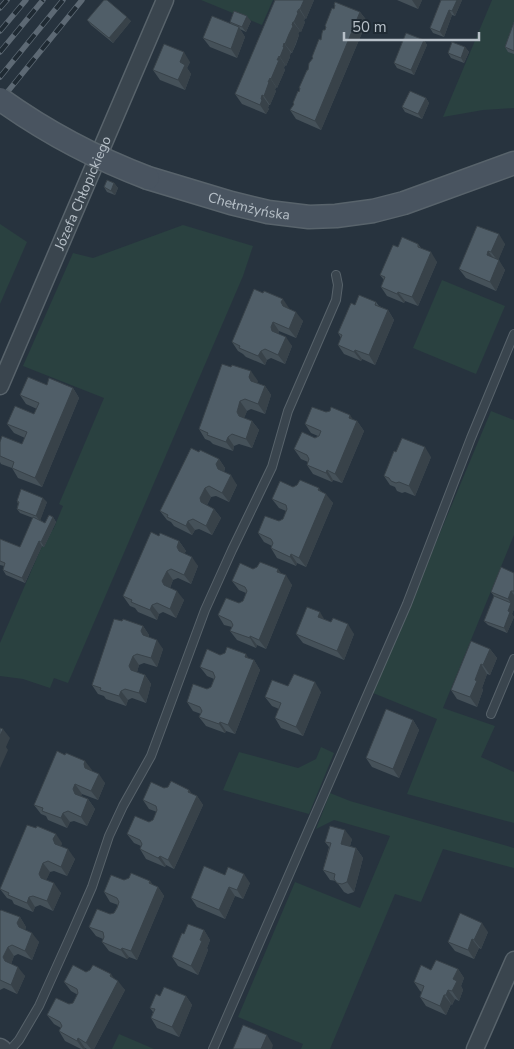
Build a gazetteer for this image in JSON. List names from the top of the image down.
{
  "streets": {
    "street": ["Józefa Chłopickiego", "Chełmżyńska"]
  },
  "scale_bar": "50 m"
}
